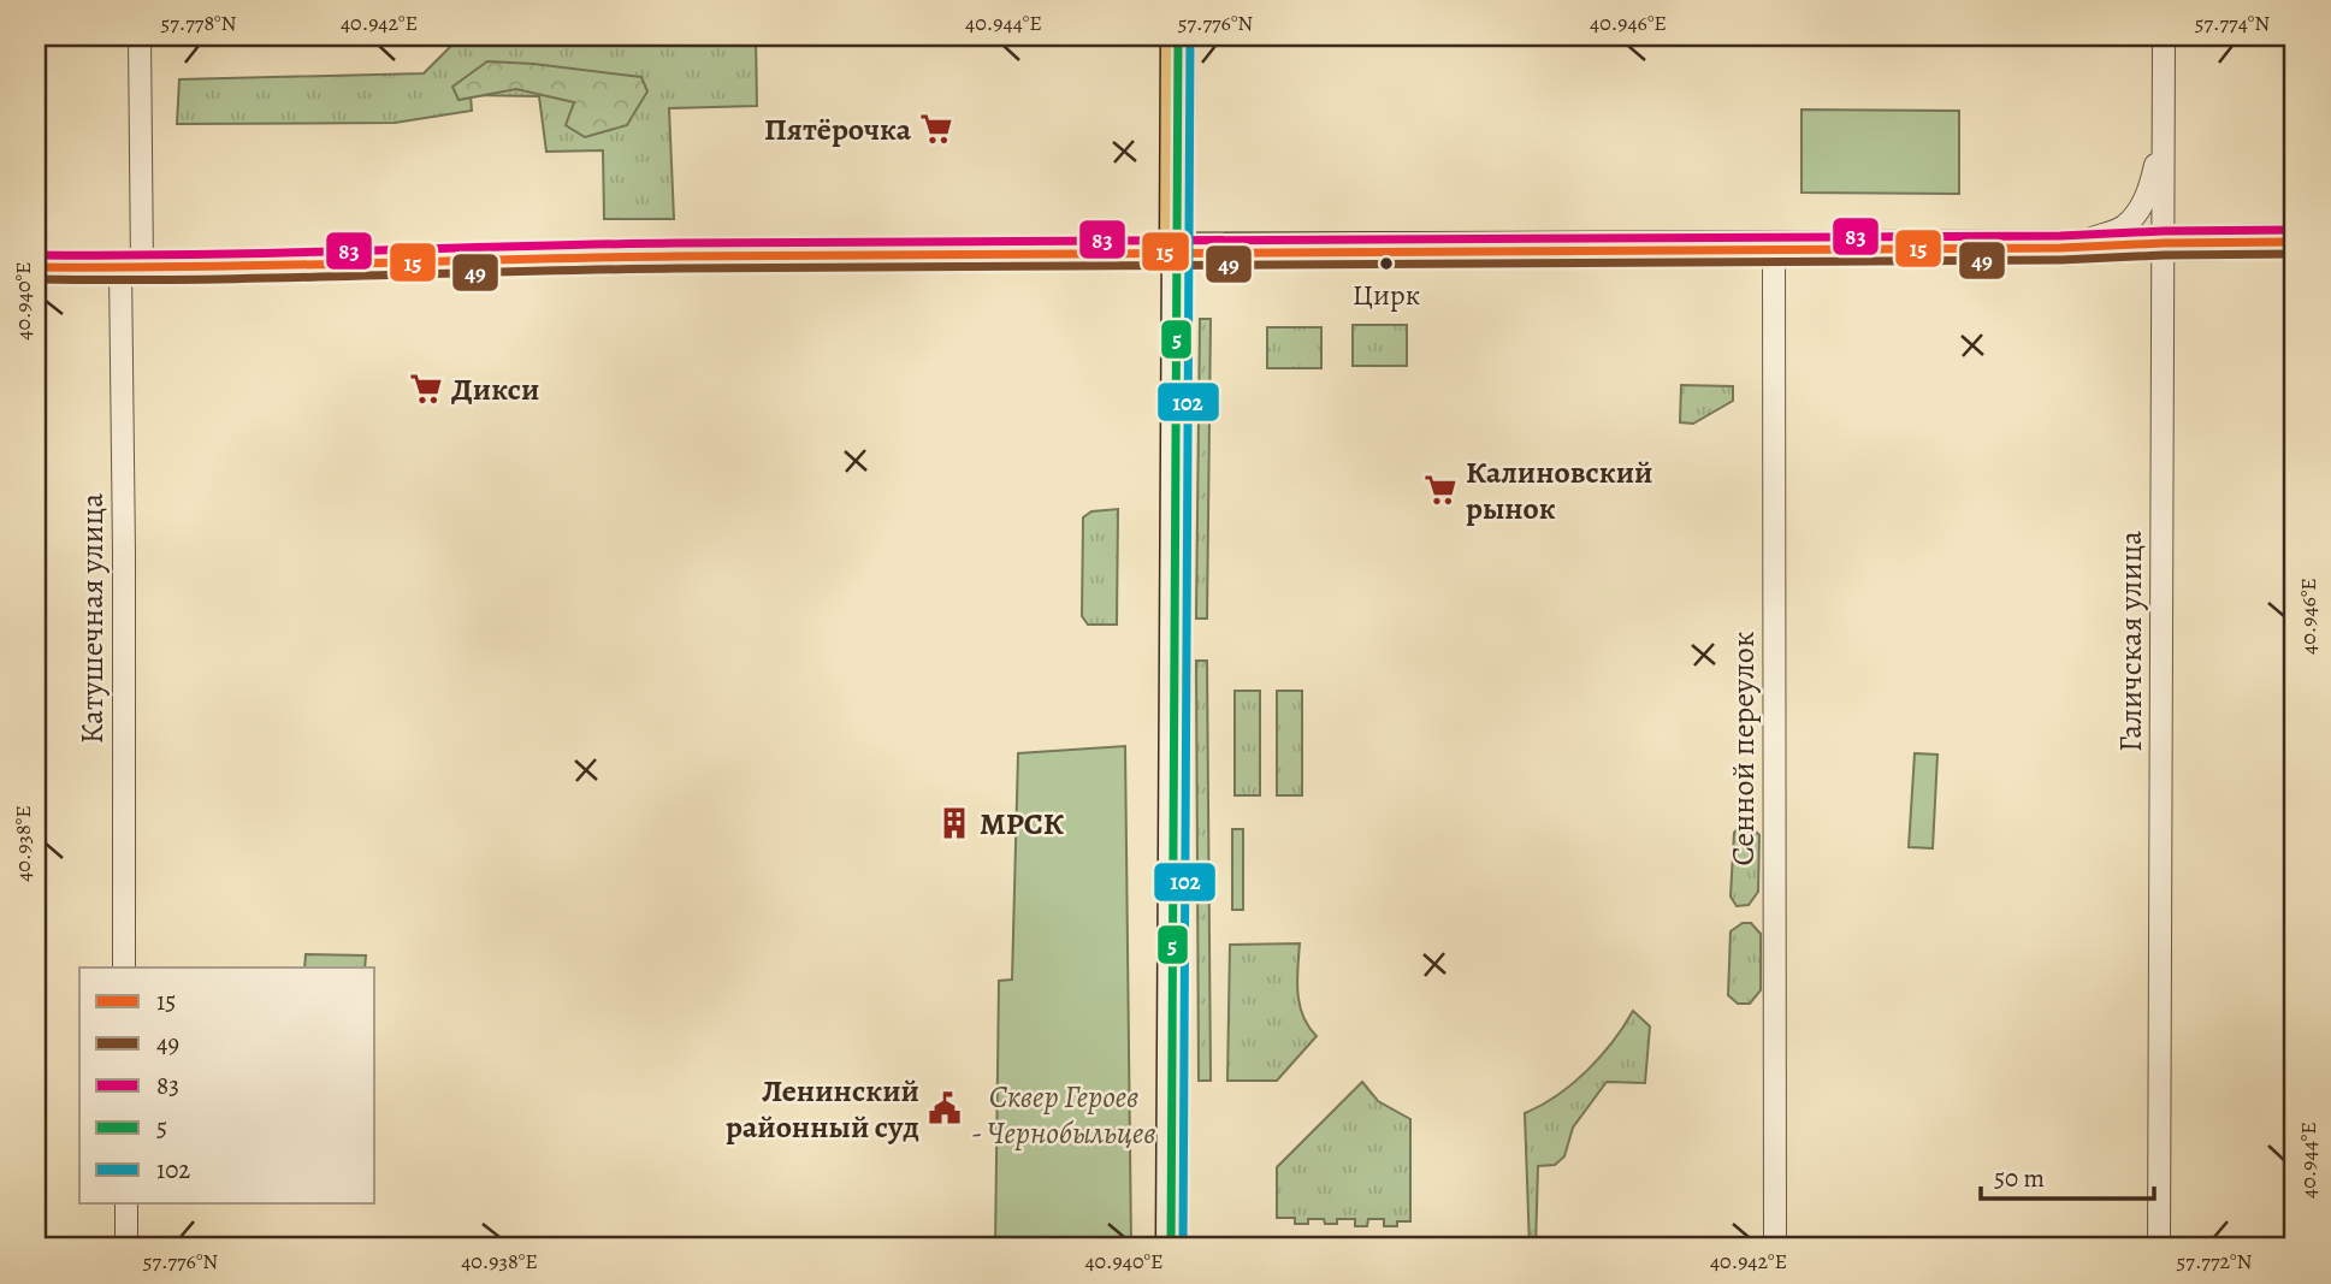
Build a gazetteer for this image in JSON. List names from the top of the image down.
{
  "streets": {
    "street": ["Катушечная улица", "Галичская улица", "Сенной переулок"]
  },
  "parks": ["Сквер Героев - Чернобыльцев"],
  "places": {
    "supermarket": ["Пятёрочка", "Дикси", "Калиновский рынок"],
    "other": ["Цирк"],
    "building": ["МРСК"],
    "public building": ["Ленинский районный суд"]
  },
  "lines": [
    "transit line 5",
    "transit line 102",
    "transit line 83",
    "transit line 15",
    "transit line 49"
  ],
  "legend": [
    "15",
    "49",
    "83",
    "5",
    "102"
  ],
  "scale_bar": "50 m",
  "coordinates": [
    "57.778°N",
    "40.942°E",
    "40.944°E",
    "57.776°N",
    "40.946°E",
    "57.774°N",
    "40.940°E",
    "40.938°E",
    "57.772°N"
  ]
}
